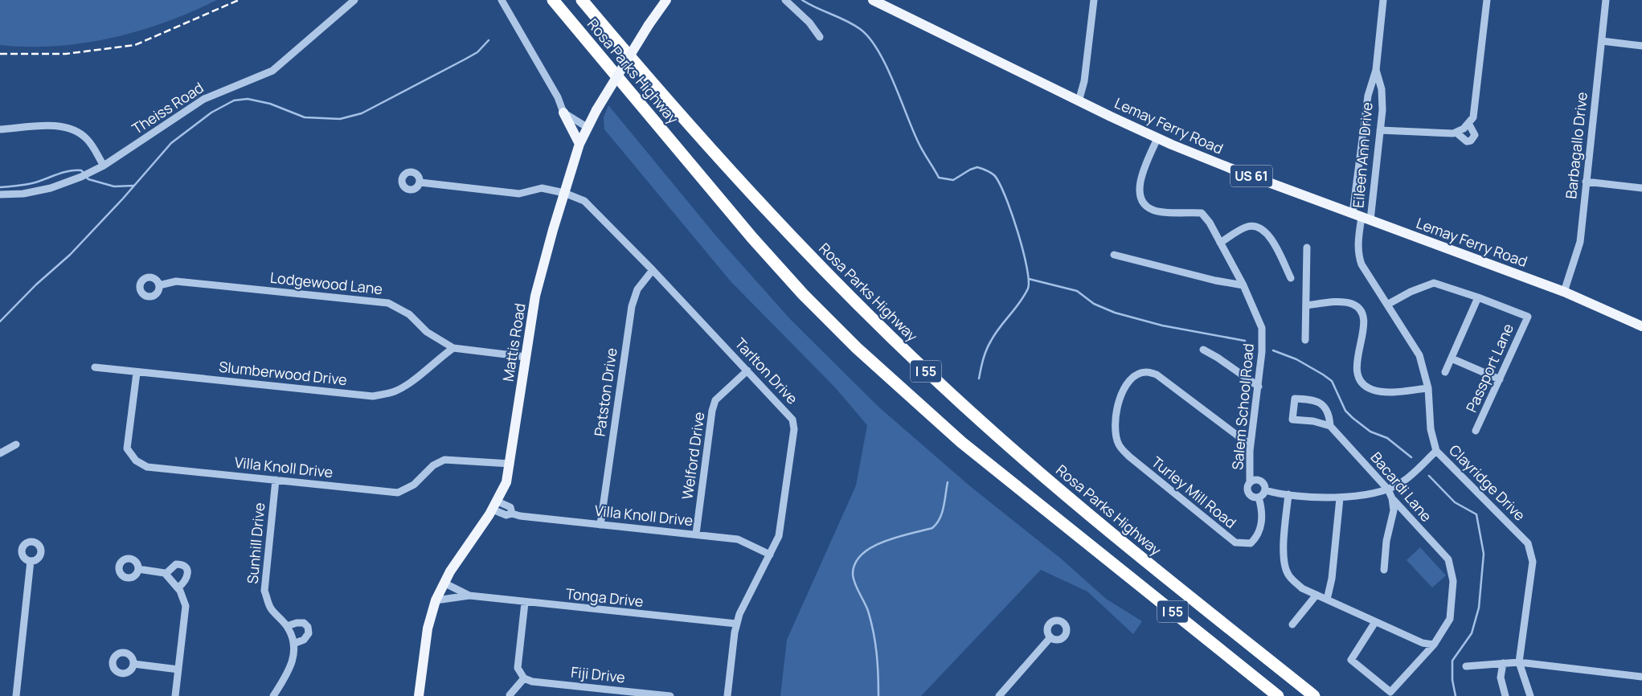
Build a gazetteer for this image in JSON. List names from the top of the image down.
{
  "streets": {
    "highway": ["Rosa Parks Highway", "I 55"],
    "main road": ["Lemay Ferry Road", "US 61", "Mattis Road"],
    "street": [
      "Theiss Road",
      "Barbagallo Drive",
      "Eileen Ann Drive",
      "Lodgewood Lane",
      "Passport Lane",
      "Tarlton Drive",
      "Slumberwood Drive",
      "Patston Drive",
      "Salem School Road",
      "Welford Drive",
      "Villa Knoll Drive",
      "Clayridge Drive",
      "Bacardi Lane",
      "Turley Mill Road",
      "Sunhill Drive",
      "Tonga Drive",
      "Fiji Drive"
    ]
  },
  "crossings": [
    ["Lemay Ferry Road", "Barbagallo Drive"],
    ["Lemay Ferry Road", "Eileen Ann Drive"],
    ["Lemay Ferry Road", "Salem School Road"],
    ["Lemay Ferry Road", "Clayridge Drive"],
    ["Eileen Ann Drive", "Clayridge Drive"],
    ["Lodgewood Lane", "Mattis Road"],
    ["Lodgewood Lane", "Slumberwood Drive"],
    ["Mattis Road", "Tarlton Drive"],
    ["Mattis Road", "Villa Knoll Drive"],
    ["Mattis Road", "Tonga Drive"],
    ["Tarlton Drive", "Patston Drive"],
    ["Tarlton Drive", "Welford Drive"],
    ["Tarlton Drive", "Villa Knoll Drive"],
    ["Tarlton Drive", "Tonga Drive"],
    ["Slumberwood Drive", "Villa Knoll Drive"],
    ["Patston Drive", "Villa Knoll Drive"],
    ["Salem School Road", "Turley Mill Road"],
    ["Welford Drive", "Villa Knoll Drive"],
    ["Villa Knoll Drive", "Sunhill Drive"]
  ]
}
